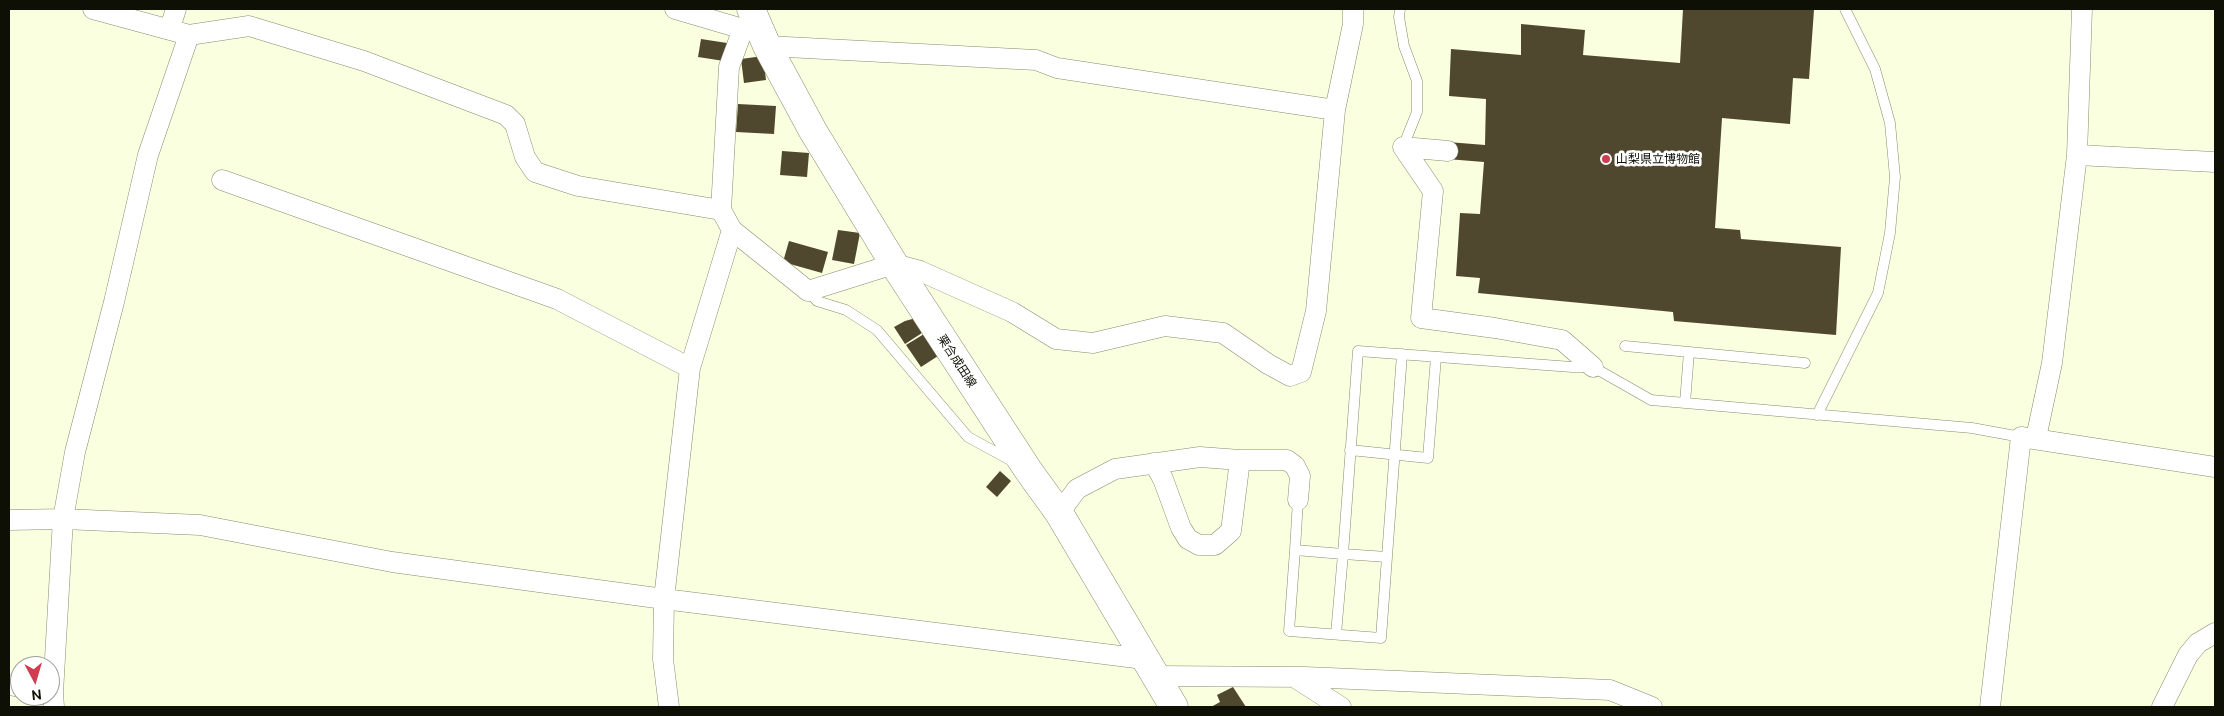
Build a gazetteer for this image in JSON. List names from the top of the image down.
{
  "streets": {
    "main road": ["栗合成田線"]
  },
  "places": ["山梨県立博物館"],
  "north": "bottom"
}
